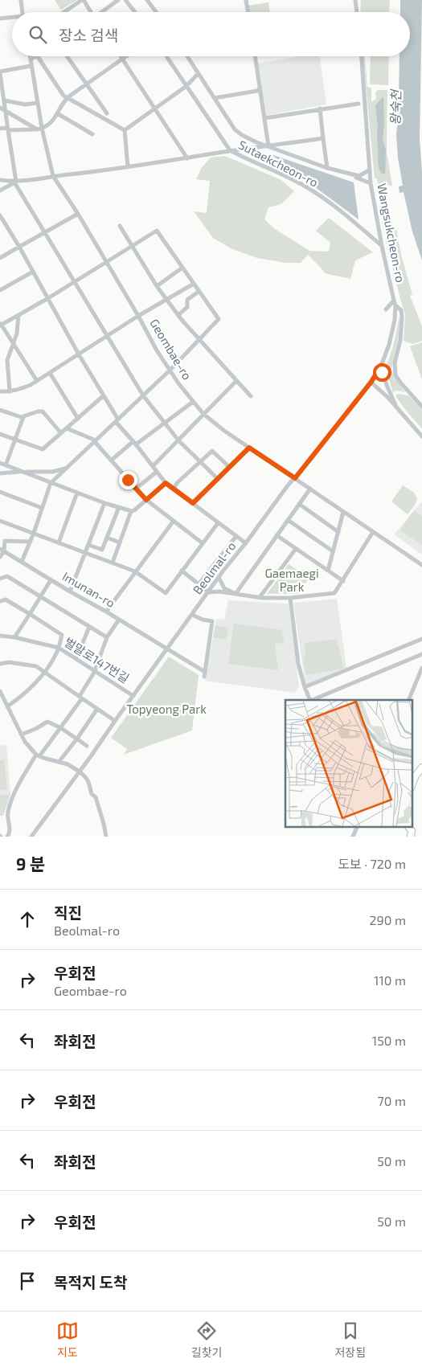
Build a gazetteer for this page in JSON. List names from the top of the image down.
{
  "streets": {
    "street": [
      "Sutaekcheon-ro",
      "Wangsukcheon-ro",
      "Geombae-ro",
      "Beolmal-ro",
      "Imunan-ro",
      "벌말로147번길"
    ]
  },
  "crossings": [
    ["Sutaekcheon-ro", "Wangsukcheon-ro"],
    ["Sutaekcheon-ro", "Geombae-ro"],
    ["Wangsukcheon-ro", "Beolmal-ro"],
    ["Geombae-ro", "Beolmal-ro"],
    ["Beolmal-ro", "Imunan-ro"],
    ["Beolmal-ro", "벌말로147번길"]
  ],
  "water": ["왕숙천"],
  "parks": ["Gaemaegi Park", "Topyeong Park"],
  "page": {
    "search": "장소 검색",
    "heading": ["9 분", "도보 · 720 m"],
    "list": [
      ["직진", "Beolmal-ro", "290 m"],
      ["우회전", "Geombae-ro", "110 m"],
      ["좌회전", "150 m"],
      ["우회전", "70 m"],
      ["좌회전", "50 m"],
      ["우회전", "50 m"],
      "목적지 도착"
    ],
    "nav": ["지도", "길찾기", "저장됨"]
  }
}
